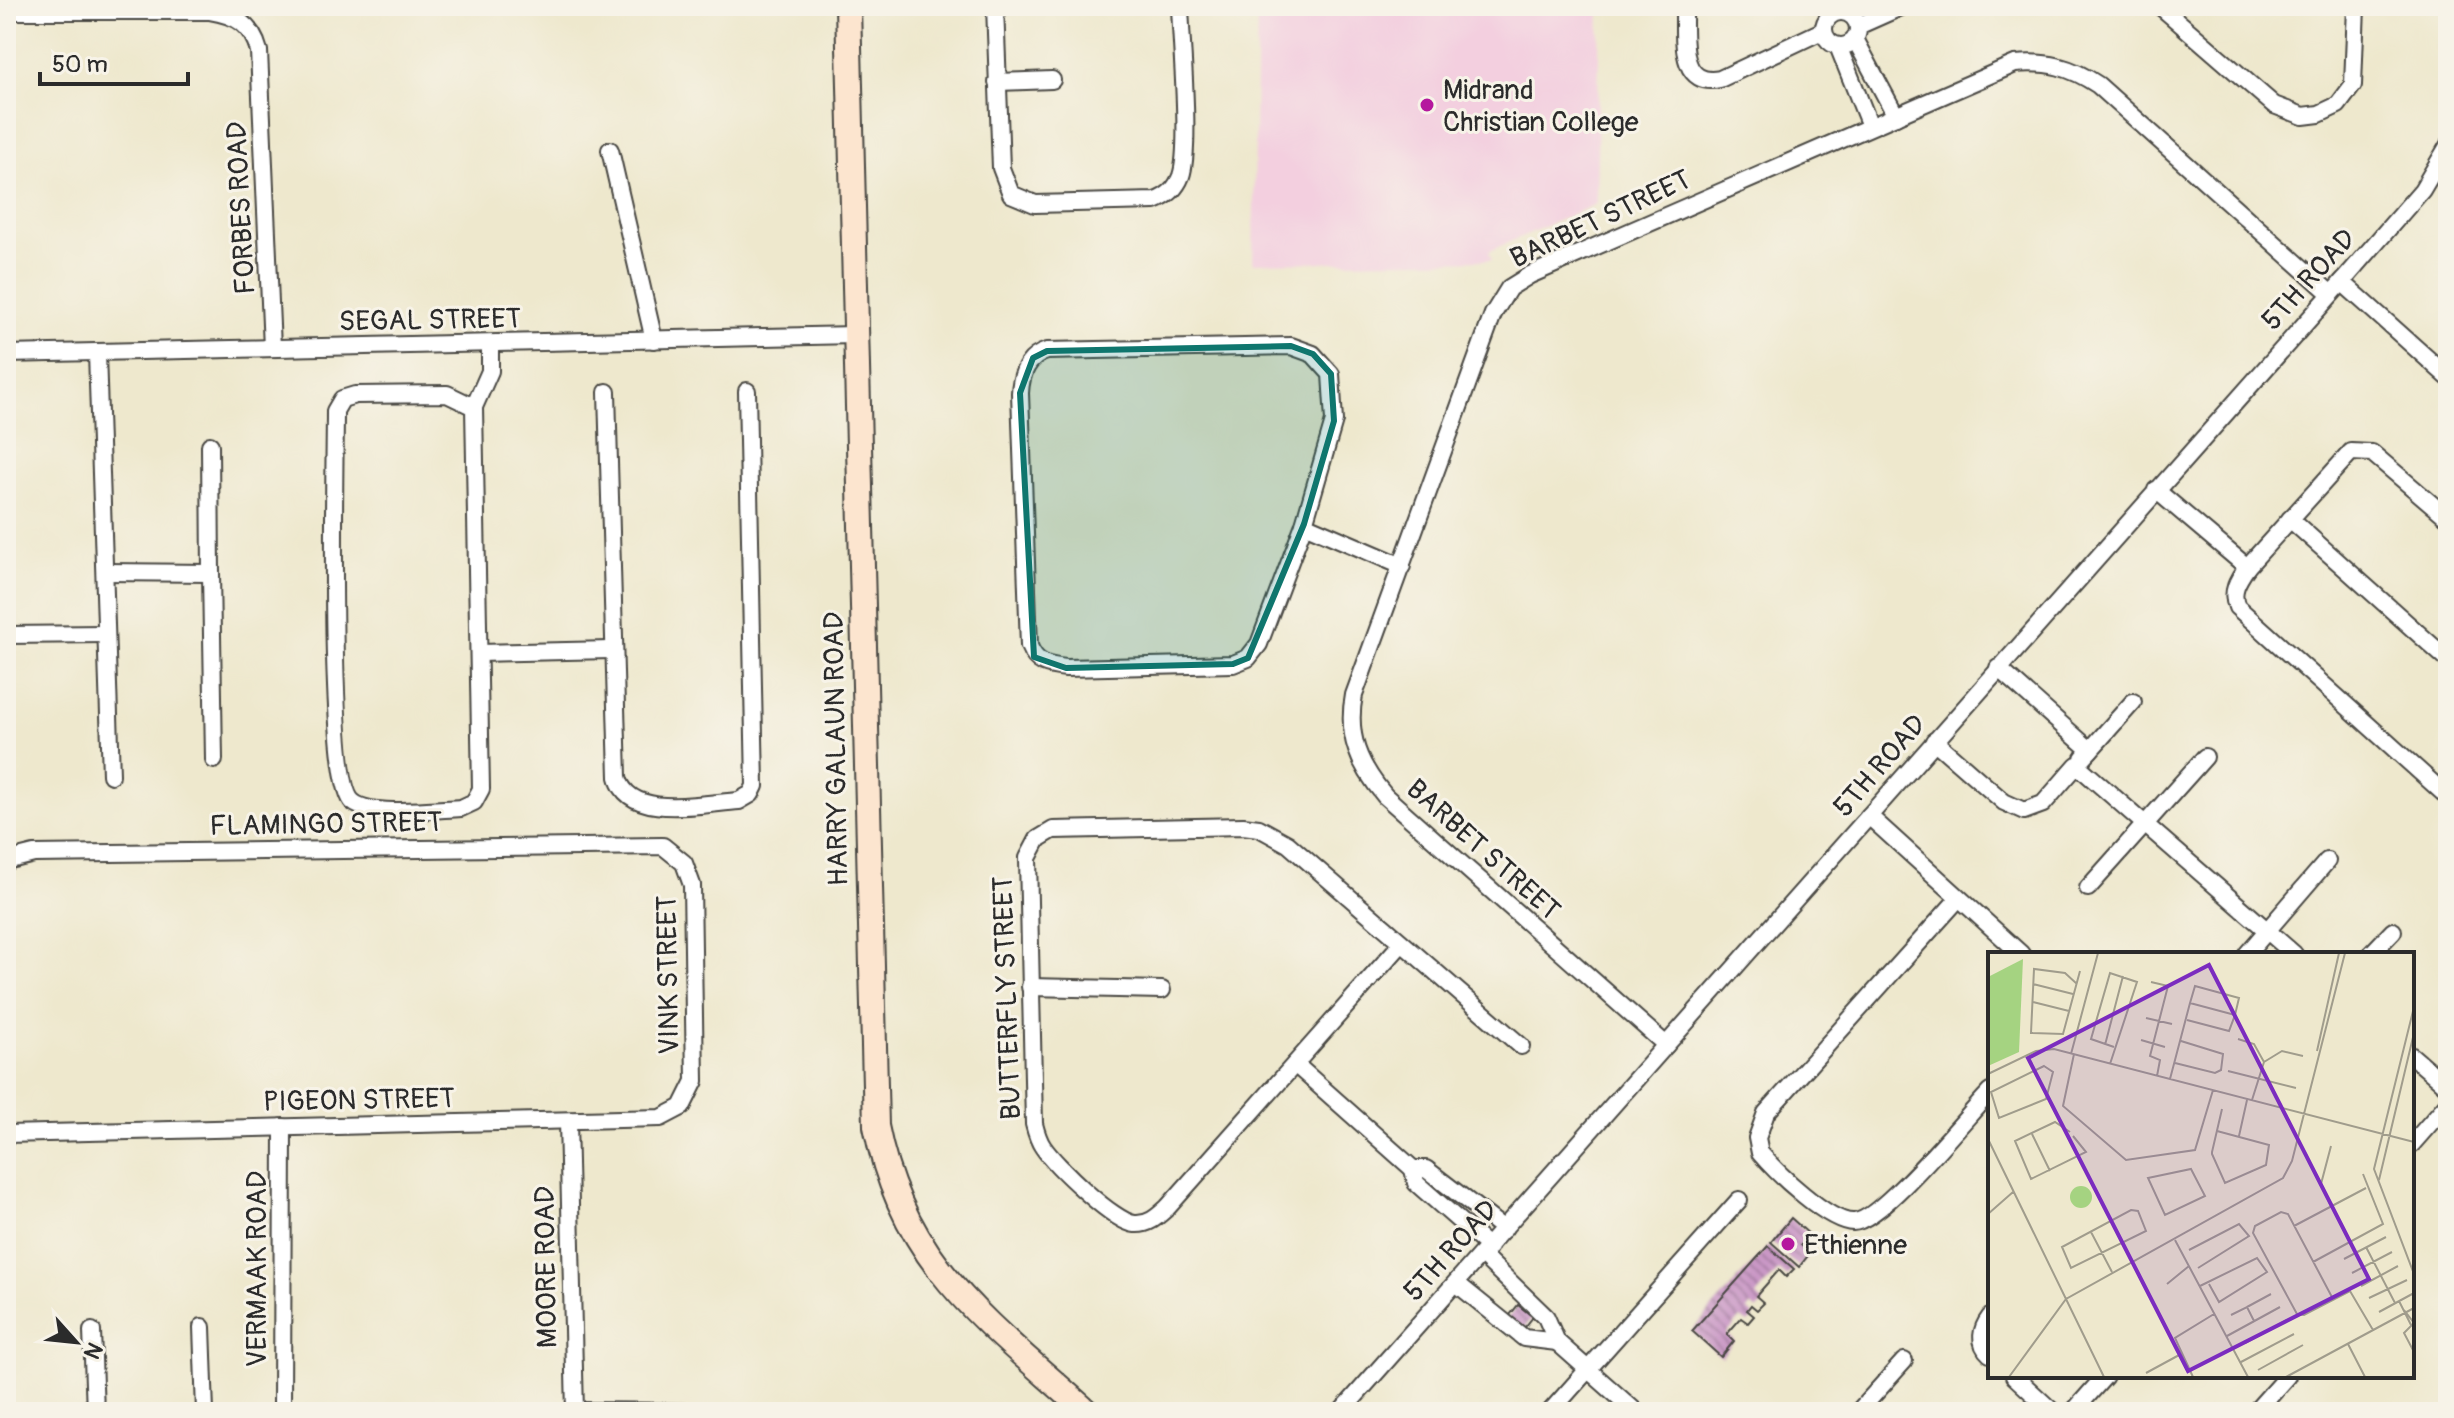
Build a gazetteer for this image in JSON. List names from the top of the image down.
{
  "streets": {
    "main road": ["HARRY GALAUN ROAD"],
    "street": [
      "FORBES ROAD",
      "BARBET STREET",
      "5TH ROAD",
      "SEGAL STREET",
      "FLAMINGO STREET",
      "VINK STREET",
      "BUTTERFLY STREET",
      "PIGEON STREET",
      "MOORE ROAD",
      "VERMAAK ROAD"
    ]
  },
  "crossings": [
    ["FORBES ROAD", "SEGAL STREET"],
    ["BARBET STREET", "5TH ROAD"],
    ["SEGAL STREET", "HARRY GALAUN ROAD"],
    ["FLAMINGO STREET", "VINK STREET"],
    ["VINK STREET", "PIGEON STREET"],
    ["PIGEON STREET", "MOORE ROAD"],
    ["PIGEON STREET", "VERMAAK ROAD"]
  ],
  "places": ["Midrand Christian College", "Ethienne"],
  "scale_bar": "50 m",
  "north": "bottom right"
}
